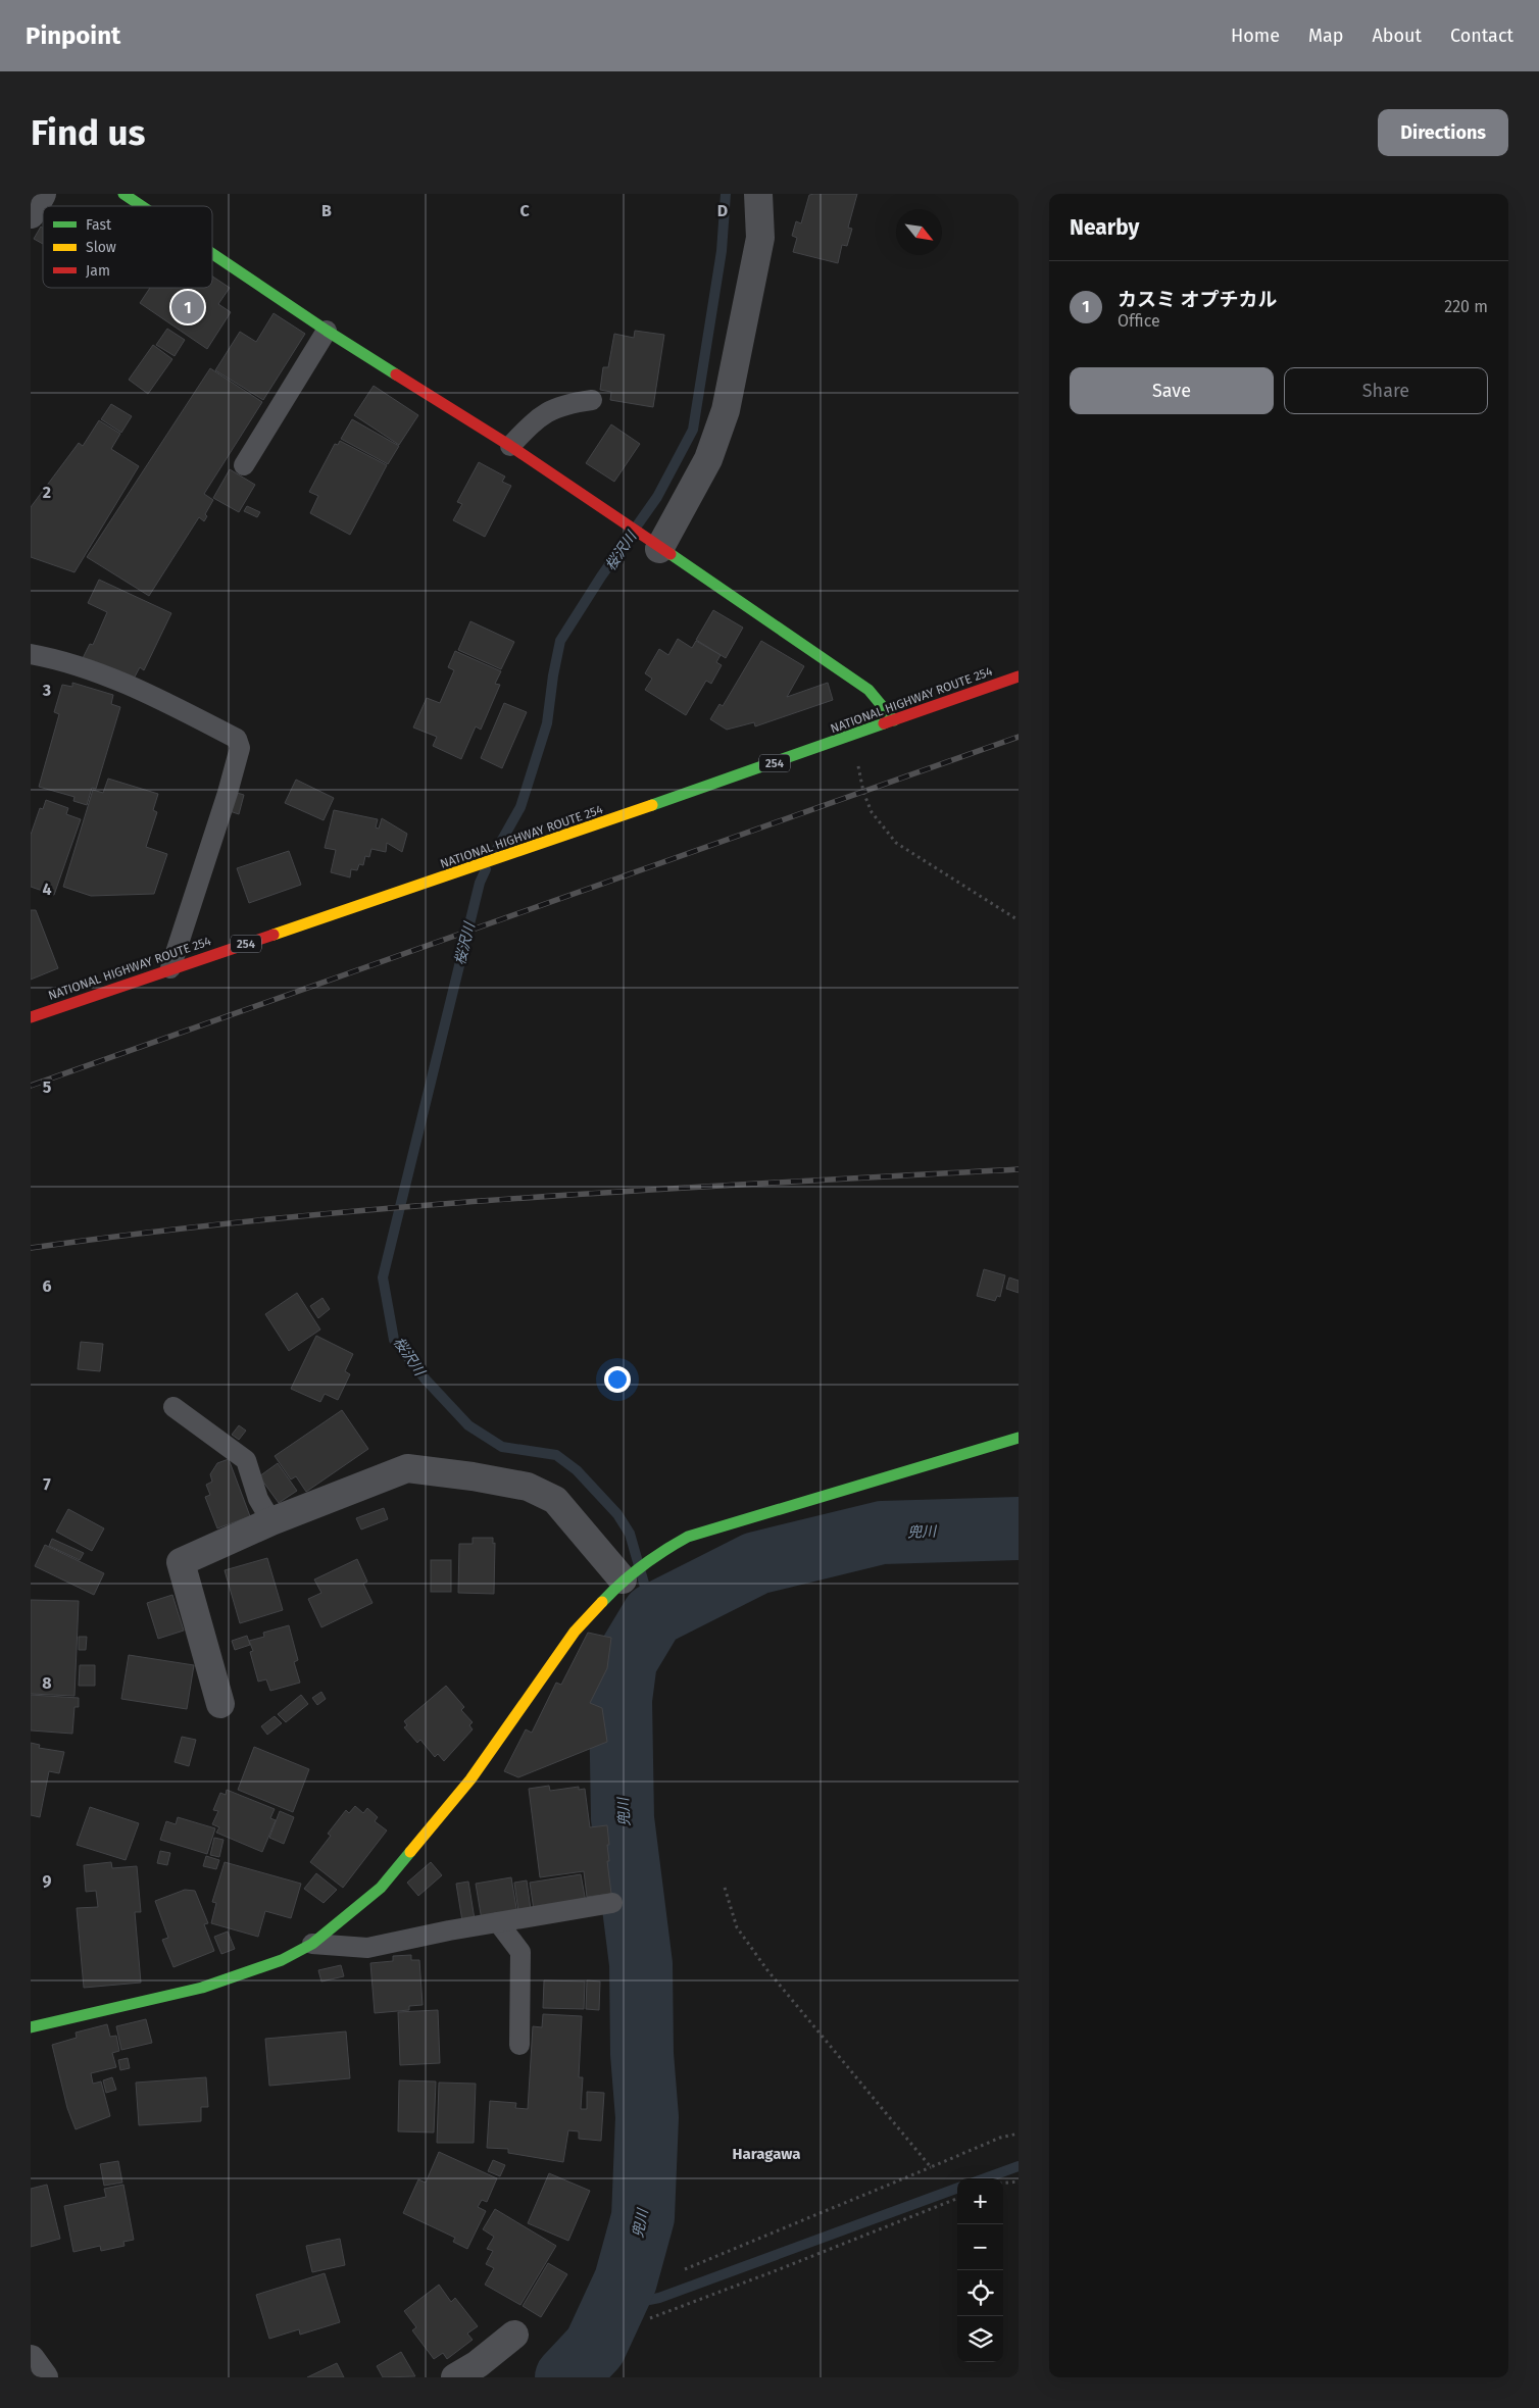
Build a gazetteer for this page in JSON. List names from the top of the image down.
{
  "streets": {
    "main road": ["NATIONAL HIGHWAY ROUTE 254", "254"]
  },
  "districts": ["Haragawa"],
  "water": ["桜沢川", "兜川"],
  "legend": ["Fast", "Slow", "Jam"],
  "north": "bottom right",
  "page": {
    "header": "Pinpoint",
    "nav": [
      "Home",
      "Map",
      "About",
      "Contact"
    ],
    "buttons": [
      "Directions",
      ["Save", "Share"]
    ],
    "title": "Find us",
    "heading": "Nearby",
    "list": [
      {
        "mark": "1",
        "name": "カスミ オプチカル",
        "note": "Office",
        "value": "220 m"
      }
    ],
    "pins": "1",
    "map_buttons": ["+", "−"]
  },
  "grid": {
    "columns": ["B", "C", "D"],
    "rows": [
      "2",
      "3",
      "4",
      "5",
      "6",
      "7",
      "8",
      "9"
    ]
  }
}
